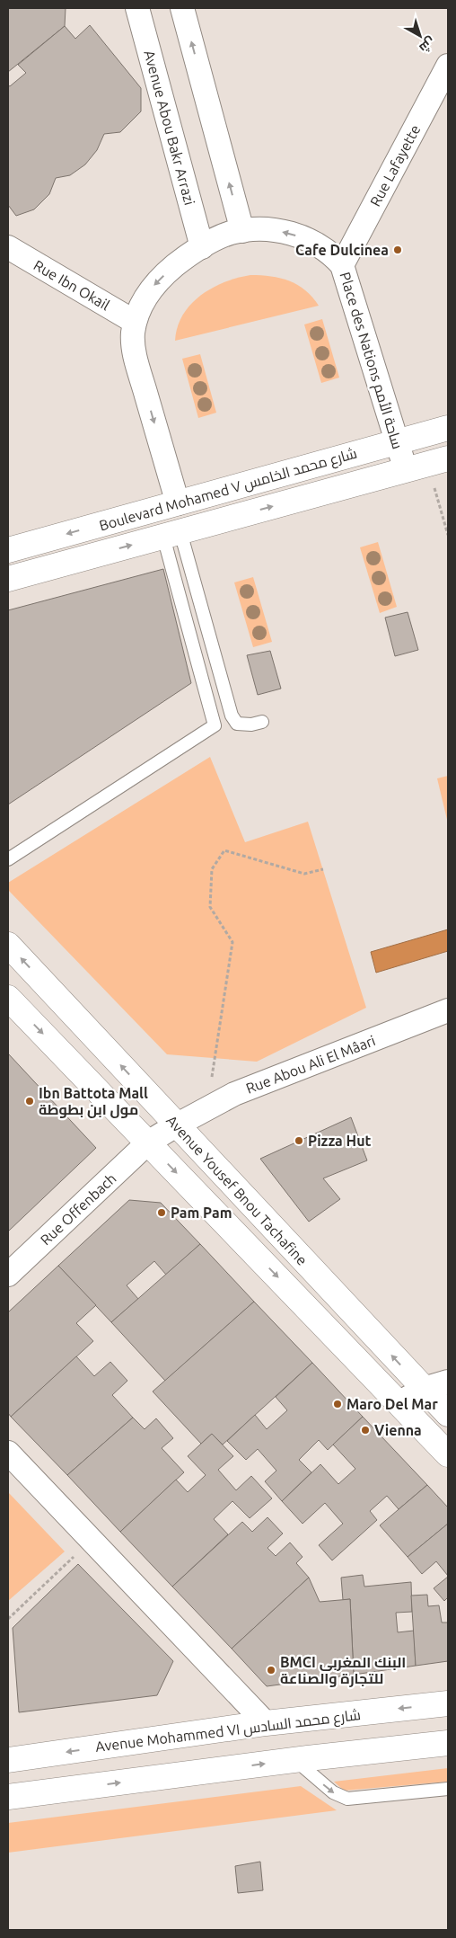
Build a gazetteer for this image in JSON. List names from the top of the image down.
{
  "streets": {
    "main road": ["Boulevard Mohamed V شارع محمد الخامس", "Avenue Yousef Bnou Tachafine", "Avenue Mohammed VI شارع محمد السادس"],
    "street": [
      "Avenue Abou Bakr Arrazi",
      "Rue Lafayette",
      "Rue Ibn Okail",
      "Place des Nations ساحة الأمم",
      "Rue Abou Ali El Mâari",
      "Rue Offenbach"
    ]
  },
  "crossings": [
    ["Avenue Abou Bakr Arrazi", "Place des Nations ساحة الأمم"],
    ["Rue Lafayette", "Place des Nations ساحة الأمم"],
    ["Rue Ibn Okail", "Place des Nations ساحة الأمم"],
    ["Place des Nations ساحة الأمم", "Boulevard Mohamed V شارع محمد الخامس"],
    ["Rue Abou Ali El Mâari", "Avenue Yousef Bnou Tachafine"],
    ["Rue Abou Ali El Mâari", "Rue Offenbach"],
    ["Avenue Yousef Bnou Tachafine", "Rue Offenbach"]
  ],
  "places": [
    "Cafe Dulcinea",
    "Ibn Battota Mall مول ابن بطوطة",
    "Pizza Hut",
    "Pam Pam",
    "Maro Del Mar",
    "Vienna",
    "BMCI البنك المغربي للتجارة والصناعة"
  ],
  "north": "bottom right"
}
